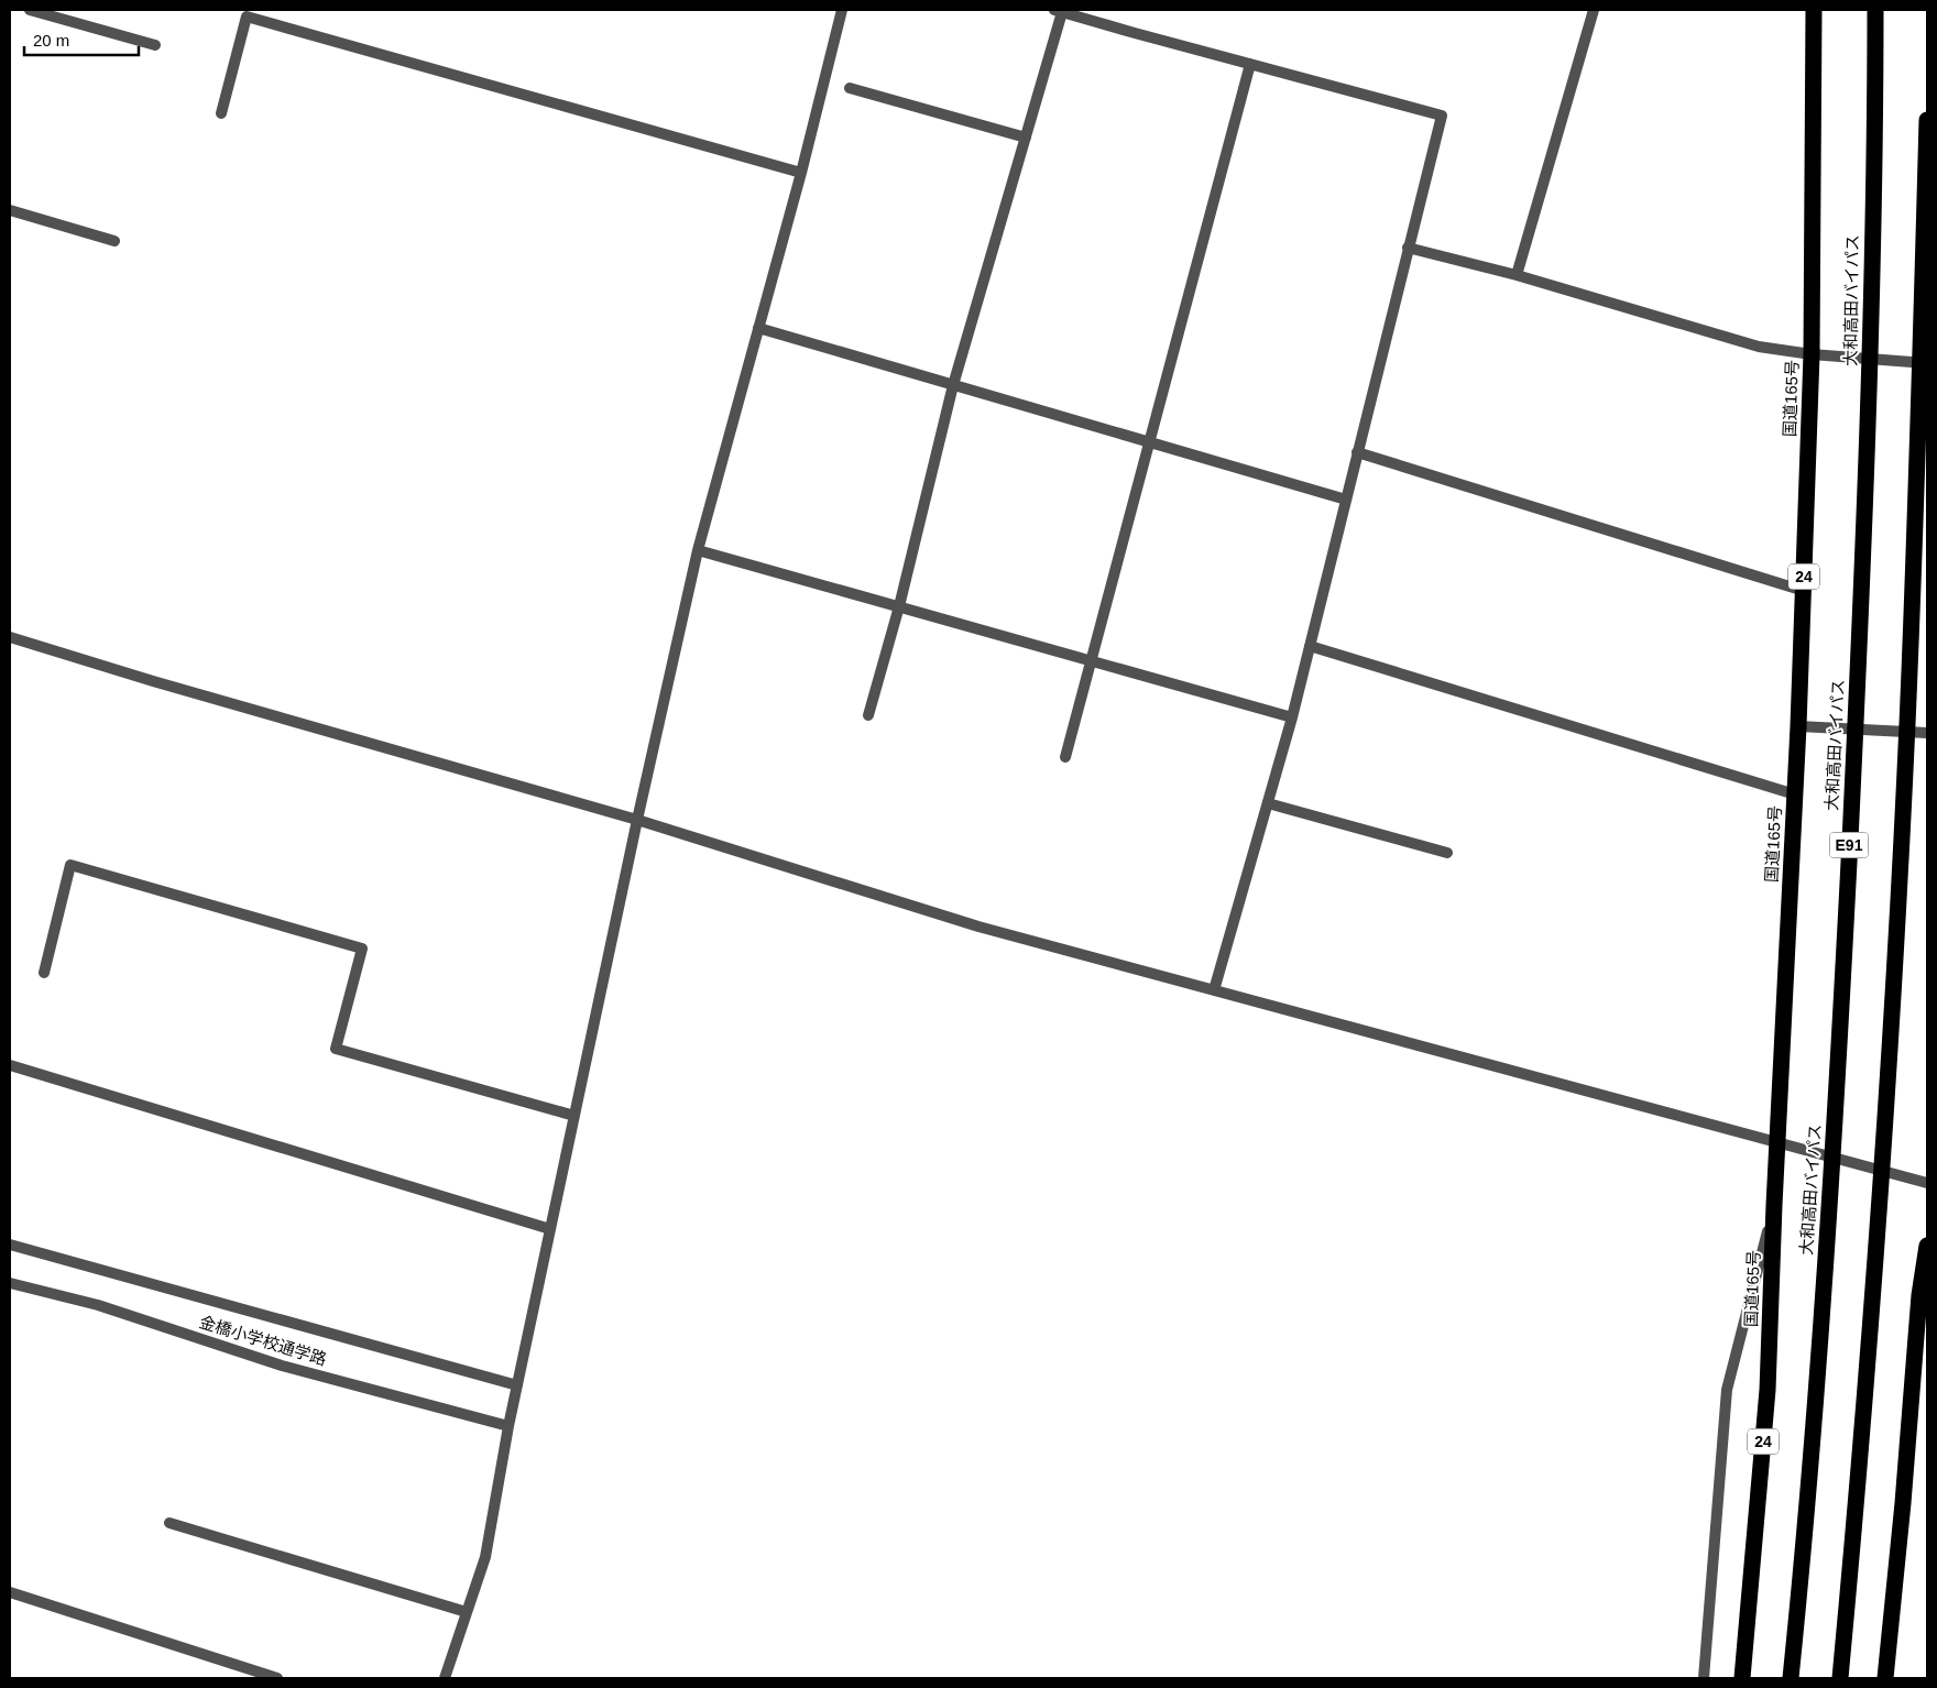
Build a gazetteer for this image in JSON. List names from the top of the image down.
{
  "streets": {
    "highway": [
      "大和高田バイパス",
      "国道165号",
      "24",
      "E91"
    ],
    "street": ["金橋小学校通学路"]
  },
  "scale_bar": "20 m"
}
